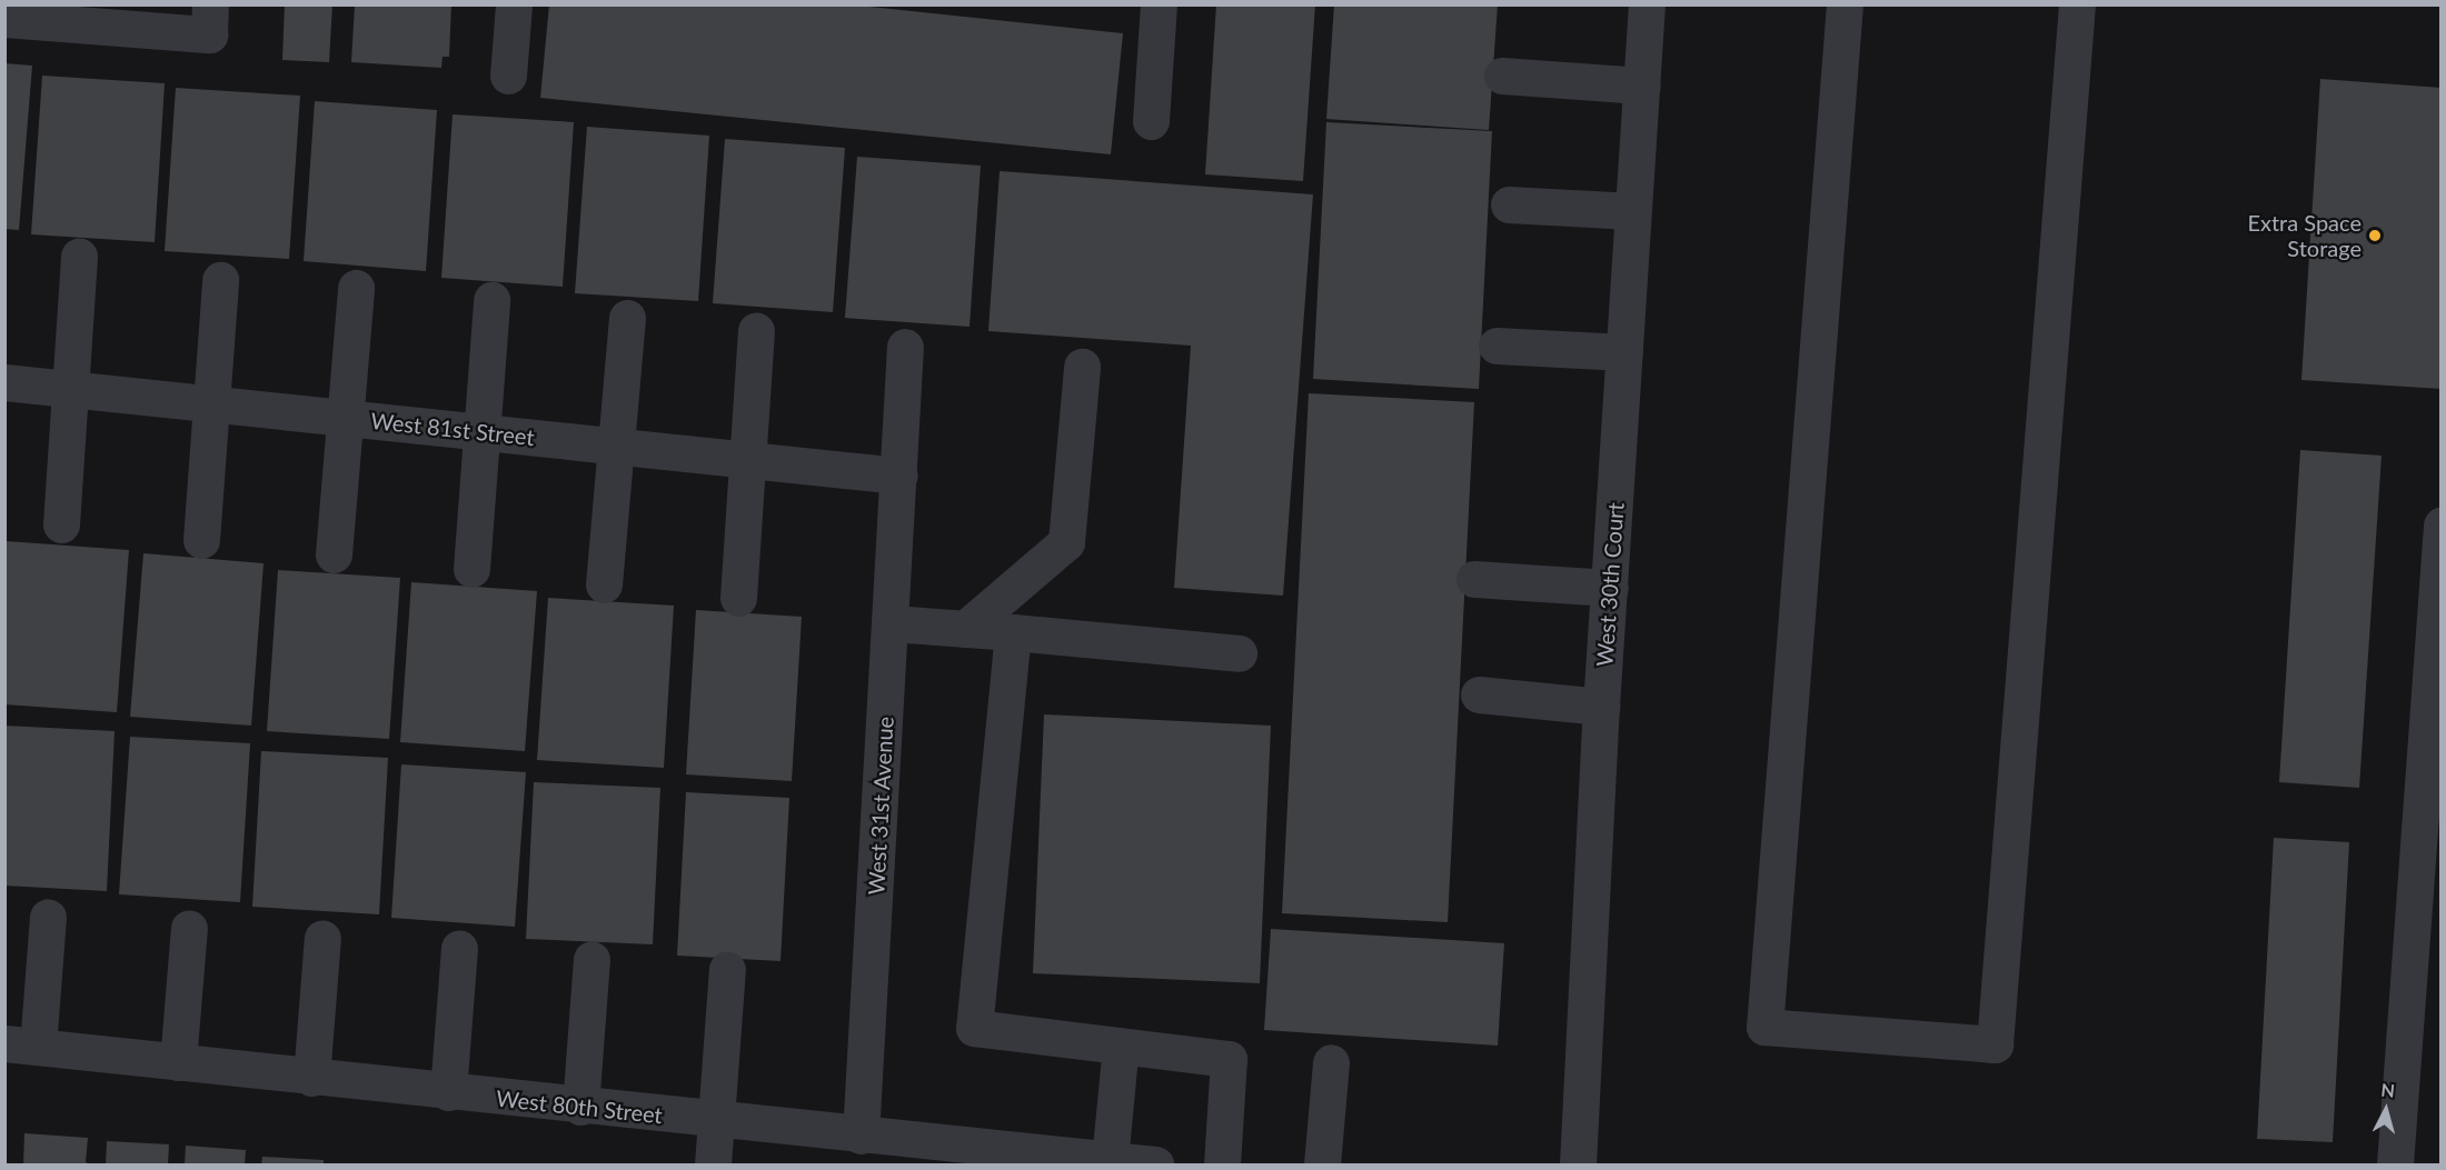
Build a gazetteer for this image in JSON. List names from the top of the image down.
{
  "streets": {
    "street": [
      "West 81st Street",
      "West 30th Court",
      "West 31st Avenue",
      "West 80th Street"
    ]
  },
  "crossings": [
    ["West 81st Street", "West 31st Avenue"],
    ["West 31st Avenue", "West 80th Street"]
  ],
  "places": ["Extra Space Storage"],
  "north": "top"
}
